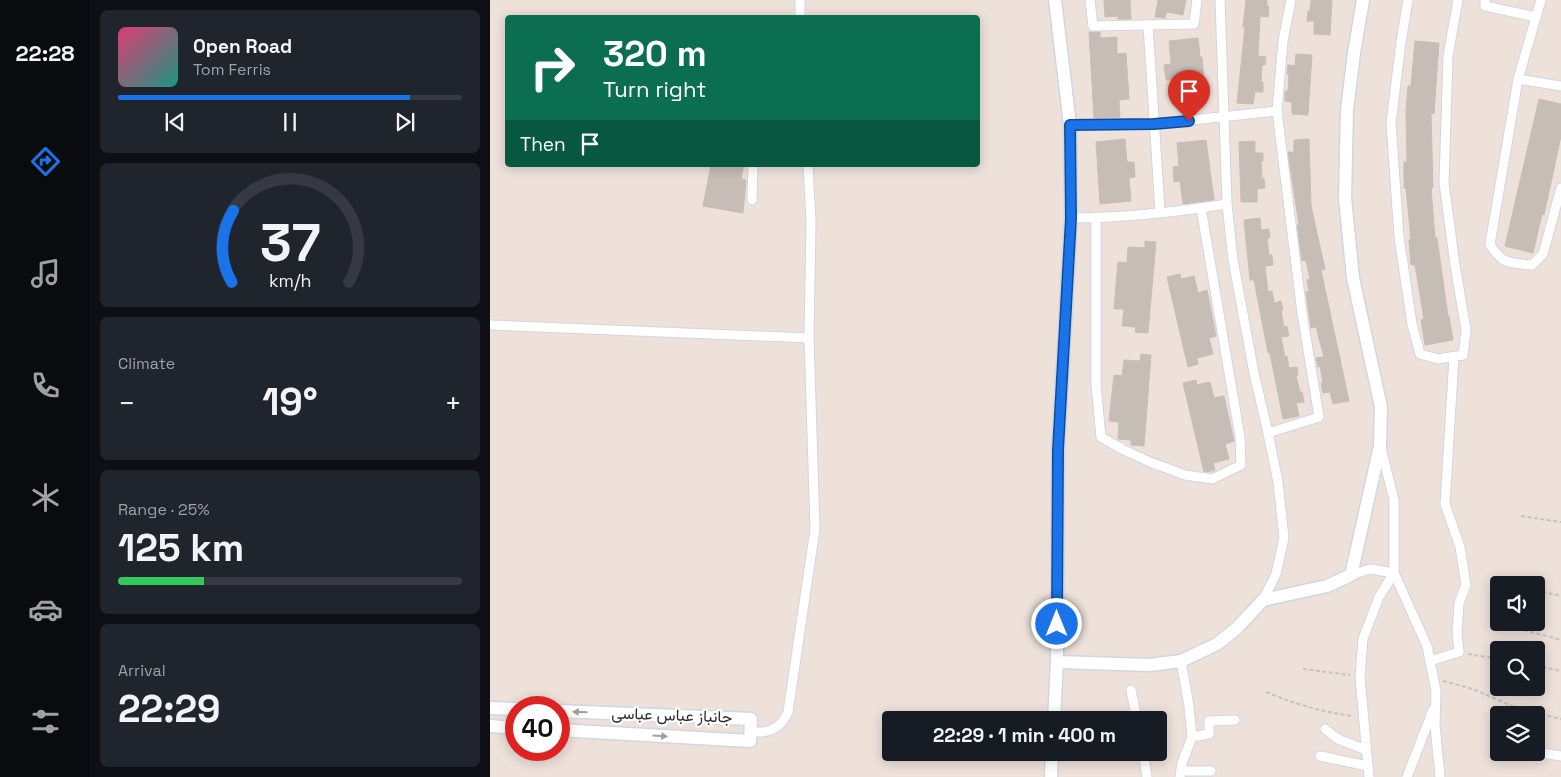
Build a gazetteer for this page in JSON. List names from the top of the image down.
{
  "streets": {
    "street": ["جانباز عباس عباسی"]
  },
  "page": {
    "tabs": "22:28",
    "turn": ["320 m", "Turn right"],
    "song": ["Open Road", "Tom Ferris"],
    "then": "Then",
    "tile": [
      "Climate",
      ["Range · 25%", "125 km"],
      ["Arrival", "22:29"]
    ],
    "heat": ["−", "19°", "+"],
    "limit": "40",
    "trip": "22:29 · 1 min · 400 m",
    "gauge": ["37", "km/h"]
  }
}
